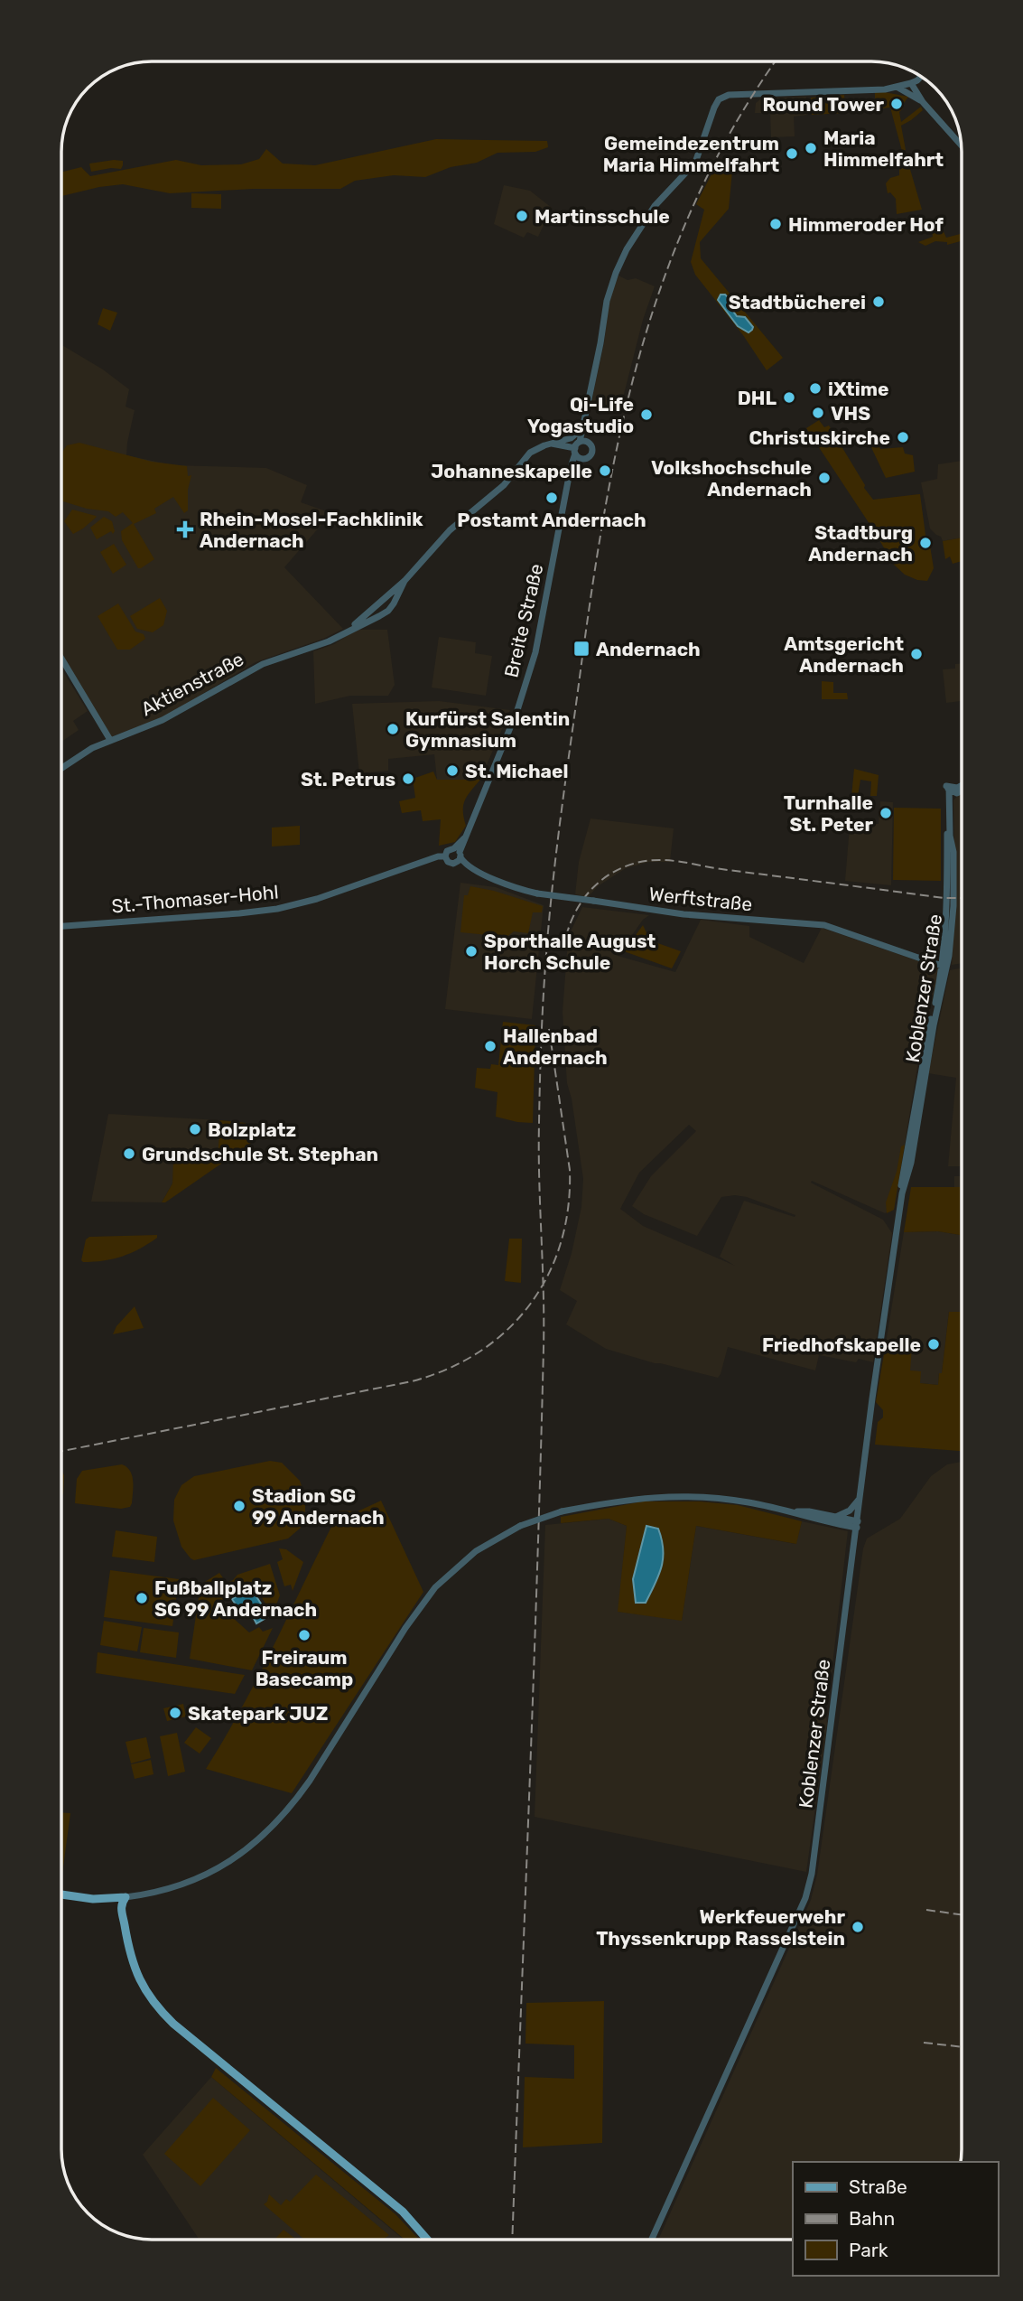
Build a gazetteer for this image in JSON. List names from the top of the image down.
{
  "streets": {
    "street": [
      "Breite Straße",
      "Aktienstraße",
      "St.-Thomaser-Hohl",
      "Werftstraße",
      "Koblenzer Straße"
    ]
  },
  "crossings": [
    ["Breite Straße", "Aktienstraße"],
    ["Breite Straße", "Werftstraße"],
    ["St.-Thomaser-Hohl", "Werftstraße"],
    ["Werftstraße", "Koblenzer Straße"]
  ],
  "places": {
    "other": [
      "Round Tower",
      "Maria Himmelfahrt",
      "Gemeindezentrum Maria Himmelfahrt",
      "Martinsschule",
      "Himmeroder Hof",
      "Stadtbücherei",
      "iXtime",
      "DHL",
      "VHS",
      "Qi-Life Yogastudio",
      "Christuskirche",
      "Johanneskapelle",
      "Volkshochschule Andernach",
      "Postamt Andernach",
      "Stadtburg Andernach",
      "Amtsgericht Andernach",
      "Kurfürst Salentin Gymnasium",
      "St. Michael",
      "St. Petrus",
      "Turnhalle St. Peter",
      "Sporthalle August Horch Schule",
      "Hallenbad Andernach",
      "Bolzplatz",
      "Grundschule St. Stephan",
      "Friedhofskapelle",
      "Stadion SG 99 Andernach",
      "Fußballplatz SG 99 Andernach",
      "Freiraum Basecamp",
      "Skatepark JUZ",
      "Werkfeuerwehr Thyssenkrupp Rasselstein"
    ],
    "health": ["Rhein-Mosel-Fachklinik Andernach"],
    "transit": ["Andernach"]
  },
  "legend": ["Straße", "Bahn", "Park"]
}
